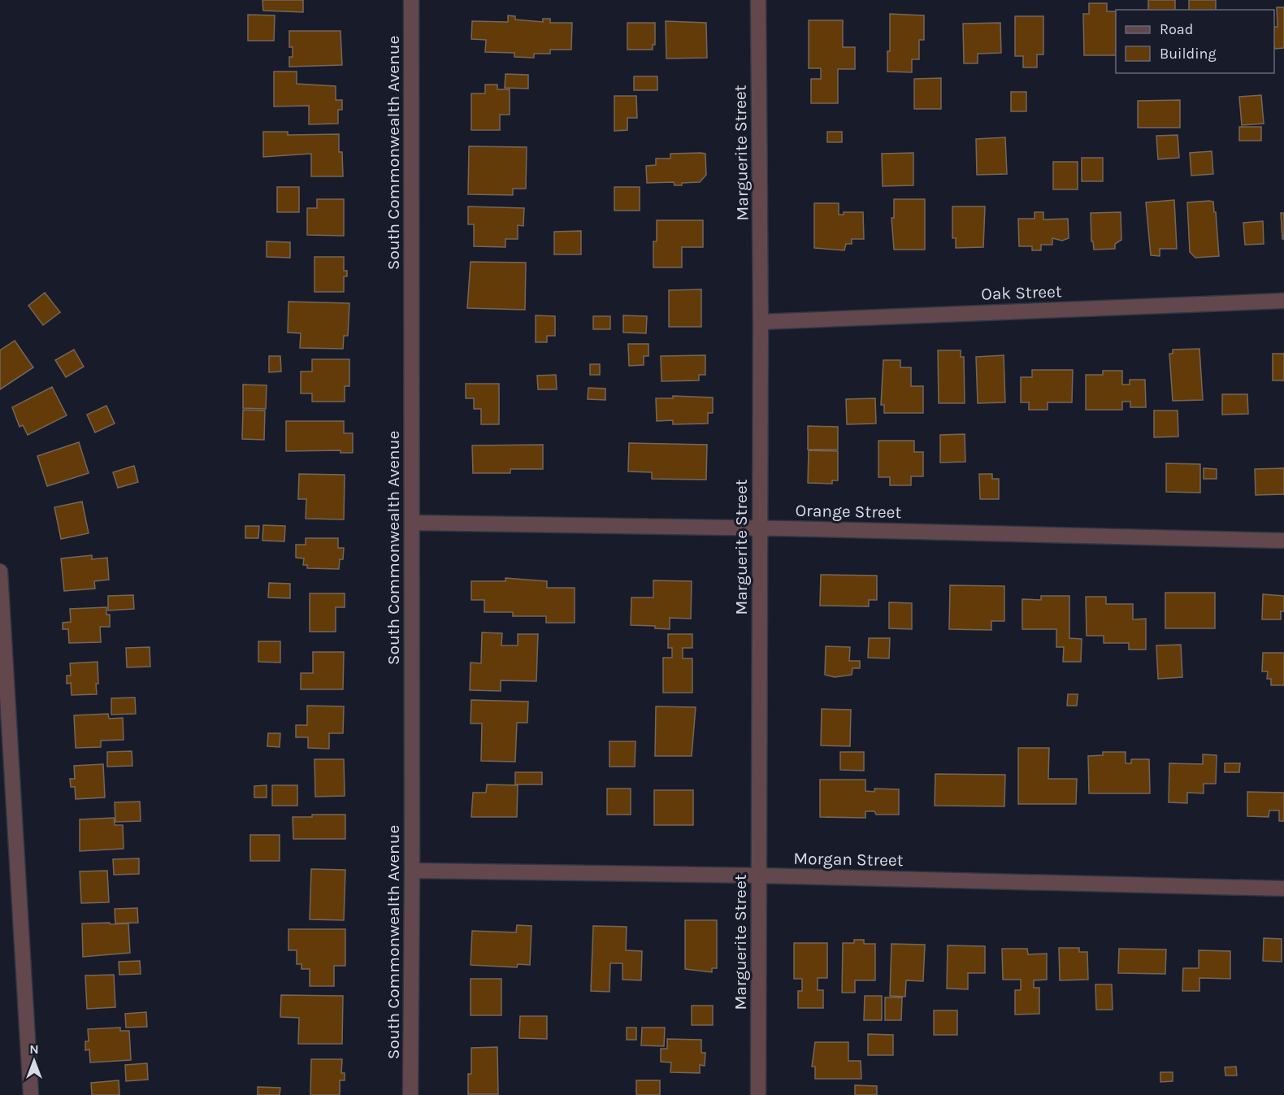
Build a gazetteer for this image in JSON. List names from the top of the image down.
{
  "streets": {
    "street": [
      "South Commonwealth Avenue",
      "Marguerite Street",
      "Oak Street",
      "Orange Street",
      "Morgan Street"
    ]
  },
  "crossings": [
    ["South Commonwealth Avenue", "Orange Street"],
    ["South Commonwealth Avenue", "Morgan Street"],
    ["Marguerite Street", "Oak Street"],
    ["Marguerite Street", "Orange Street"],
    ["Marguerite Street", "Morgan Street"]
  ],
  "legend": ["Road", "Building"],
  "north": "top"
}
